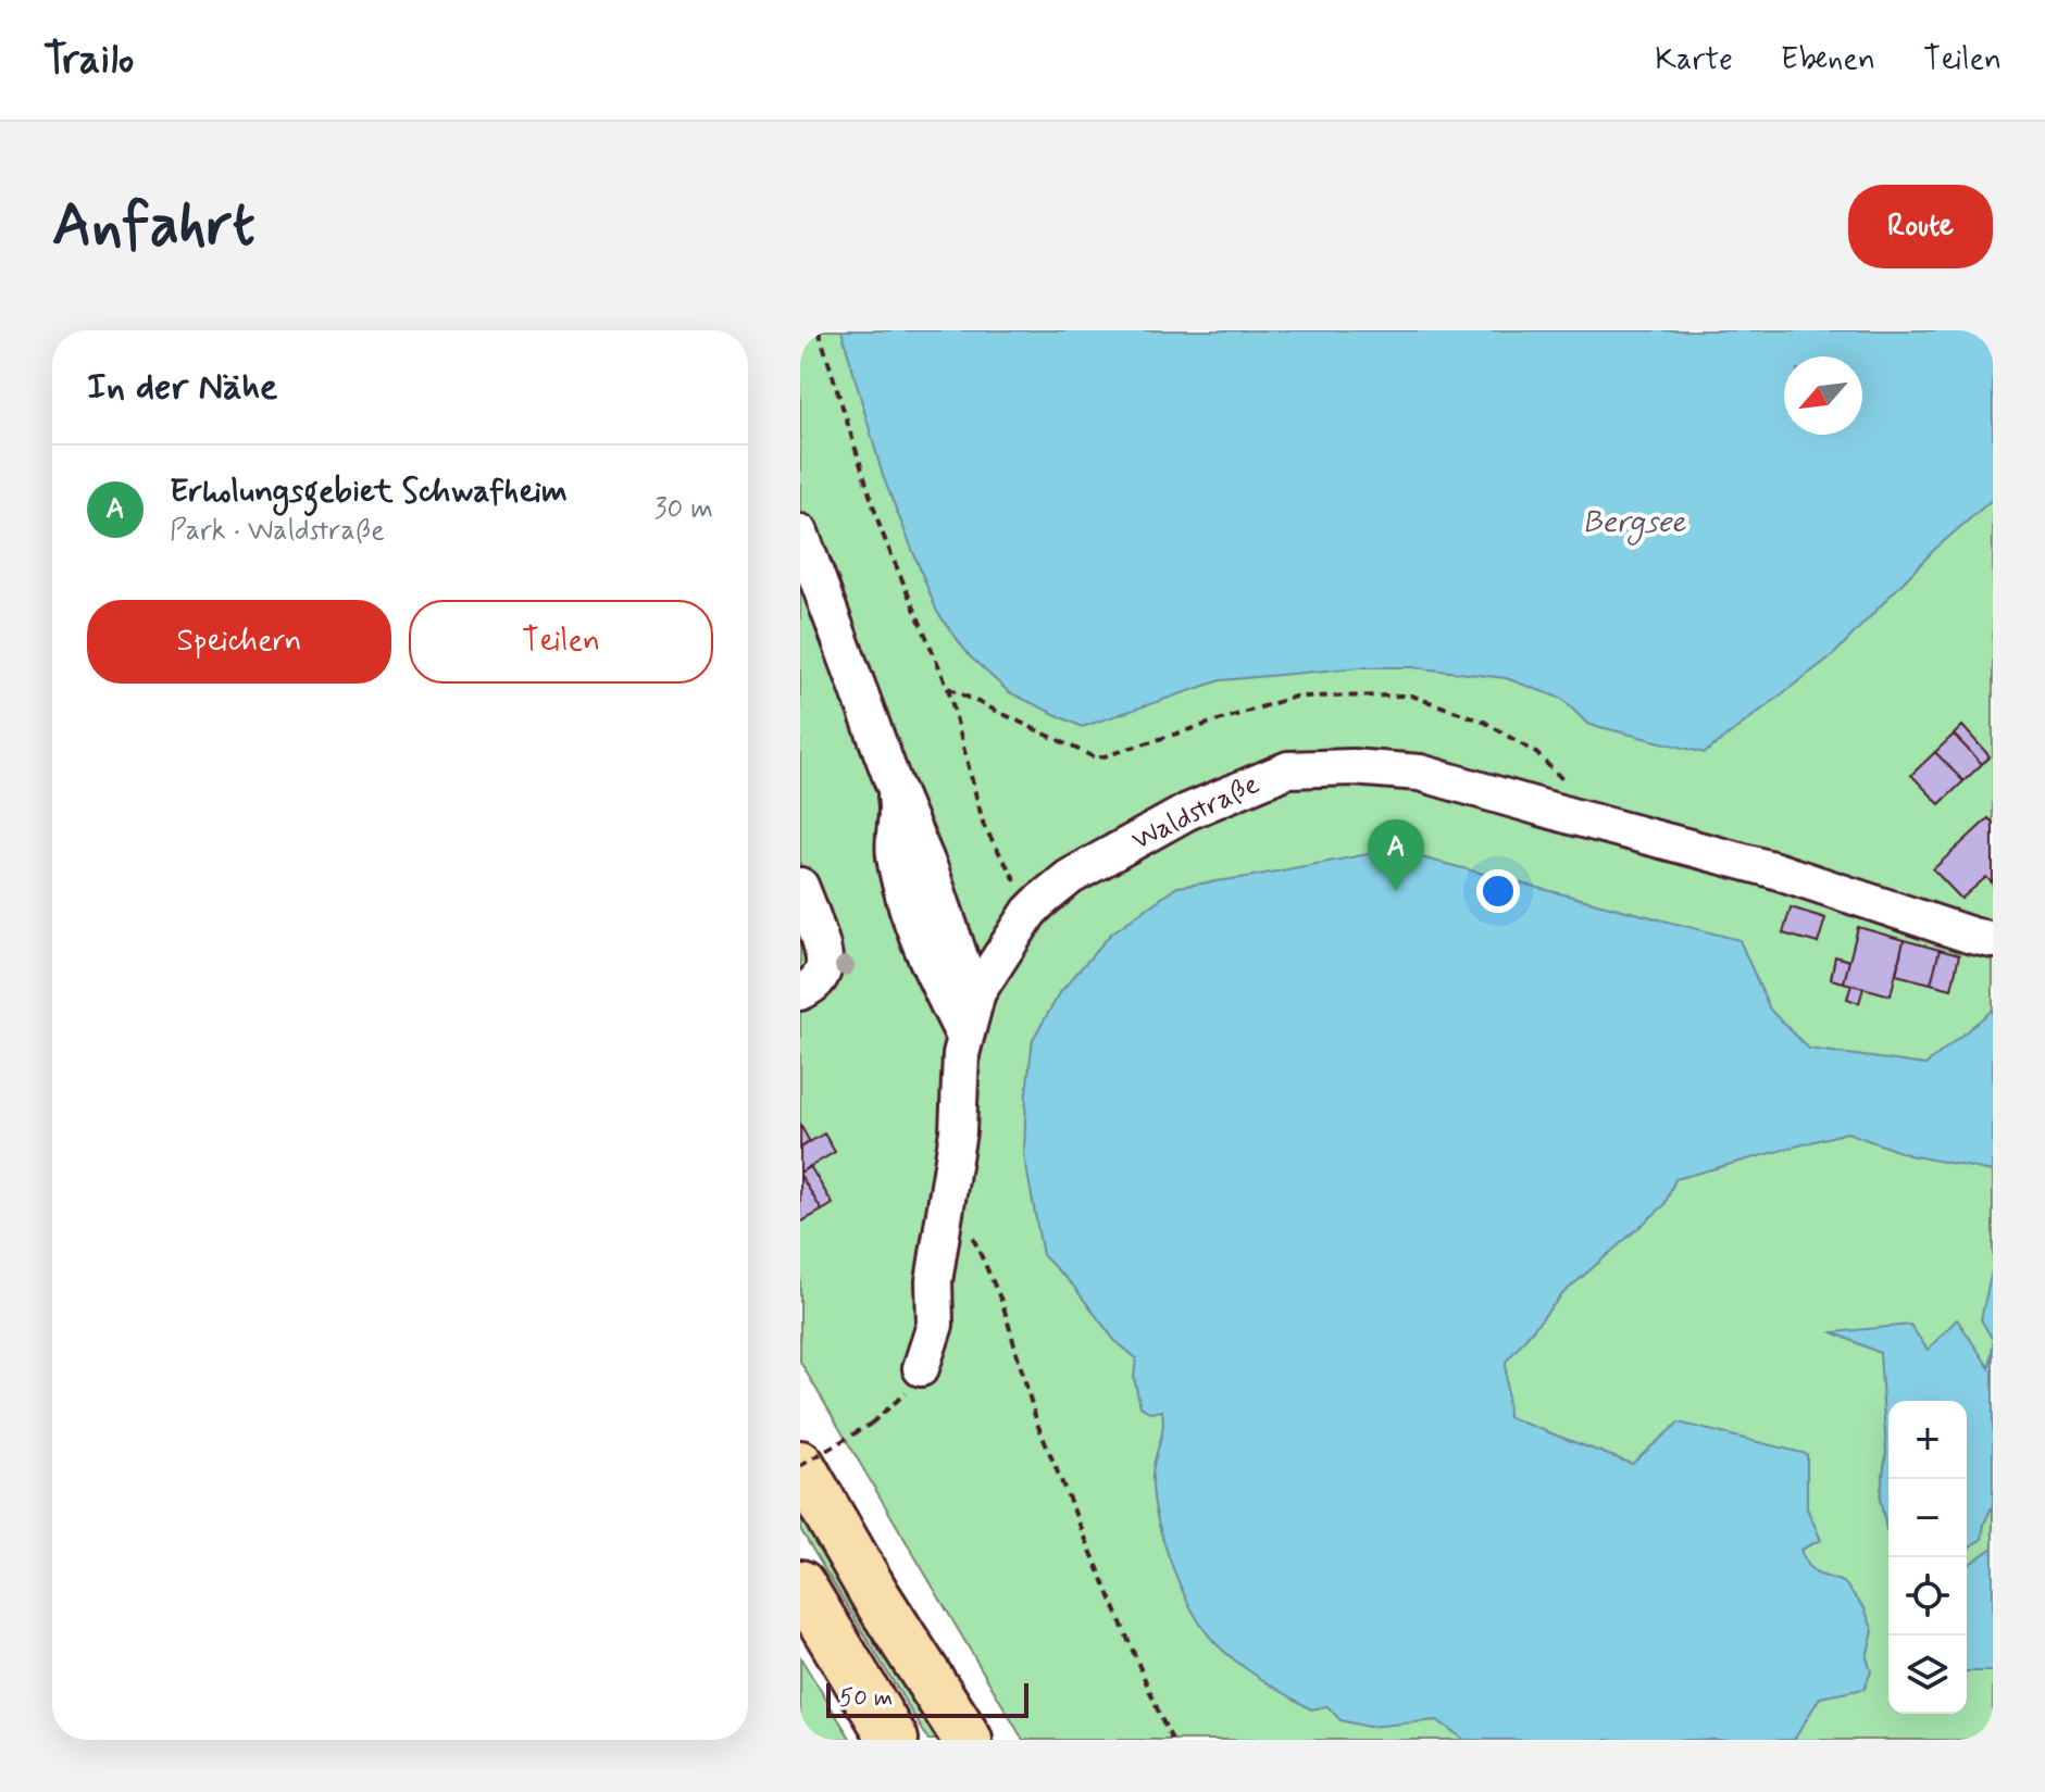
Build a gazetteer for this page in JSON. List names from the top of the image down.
{
  "streets": {
    "street": ["Waldstraße"]
  },
  "water": ["Bergsee"],
  "scale_bar": "50 m",
  "north": "bottom left",
  "page": {
    "header": "Trailo",
    "nav": ["Karte", "Ebenen", "Teilen"],
    "buttons": [
      "Route",
      ["Speichern", "Teilen"]
    ],
    "title": "Anfahrt",
    "heading": "In der Nähe",
    "list": [
      {
        "mark": "A",
        "name": "Erholungsgebiet Schwafheim",
        "note": "Park · Waldstraße",
        "value": "30 m"
      }
    ],
    "pins": "A",
    "map_buttons": ["+", "−"],
    "scale": "50 m"
  }
}
